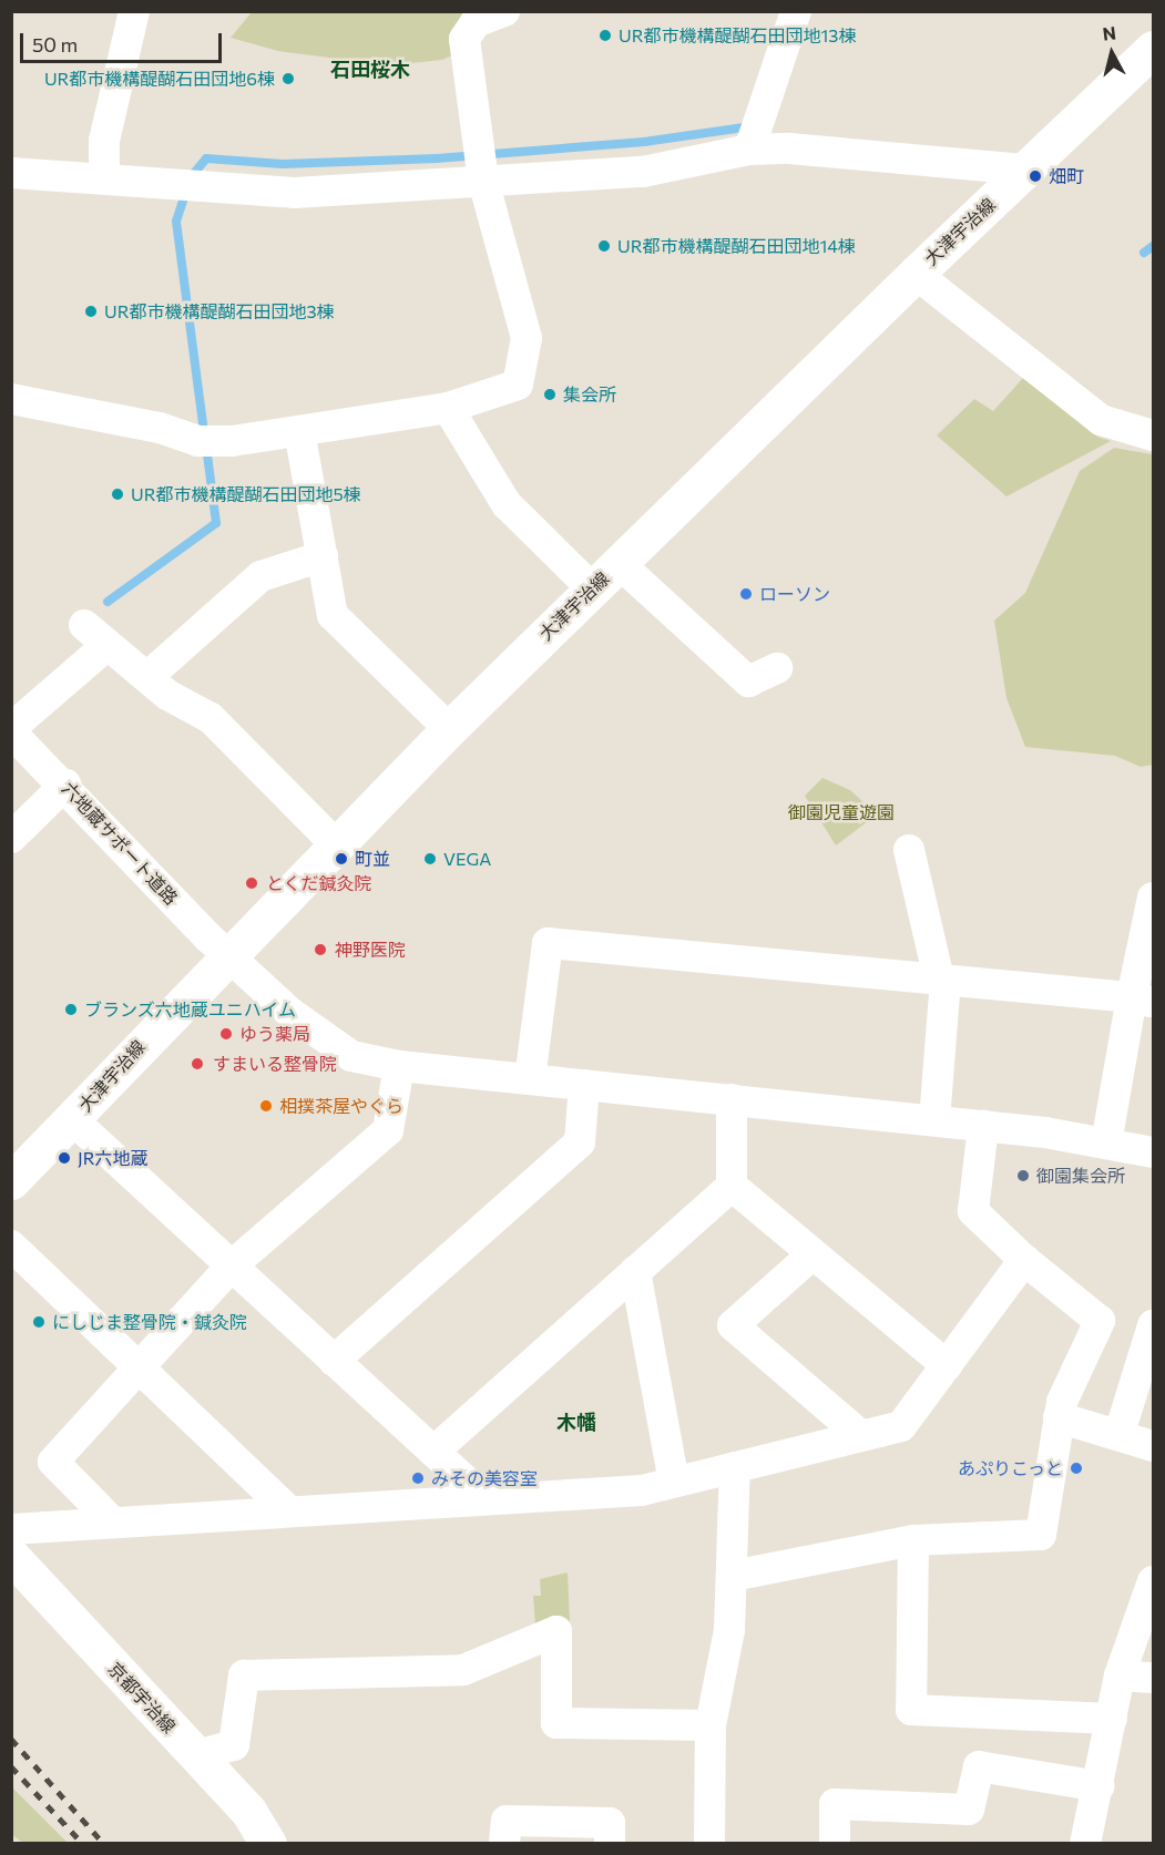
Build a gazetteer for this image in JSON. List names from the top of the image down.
{
  "streets": {
    "main road": ["大津宇治線", "京都宇治線"],
    "street": ["六地蔵サポート道路"]
  },
  "crossings": [
    ["大津宇治線", "六地蔵サポート道路"]
  ],
  "districts": ["石田桜木", "木幡"],
  "parks": ["御園児童遊園"],
  "places": [
    "UR都市機構醍醐石田団地13棟",
    "UR都市機構醍醐石田団地6棟",
    "畑町",
    "UR都市機構醍醐石田団地14棟",
    "UR都市機構醍醐石田団地3棟",
    "集会所",
    "UR都市機構醍醐石田団地5棟",
    "ローソン",
    "町並",
    "VEGA",
    "とくだ鍼灸院",
    "神野医院",
    "ブランズ六地蔵ユニハイム",
    "ゆう薬局",
    "すまいる整骨院",
    "相撲茶屋やぐら",
    "JR六地蔵",
    "御園集会所",
    "にしじま整骨院・鍼灸院",
    "あぷりこっと",
    "みその美容室"
  ],
  "scale_bar": "50 m",
  "north": "top"
}
